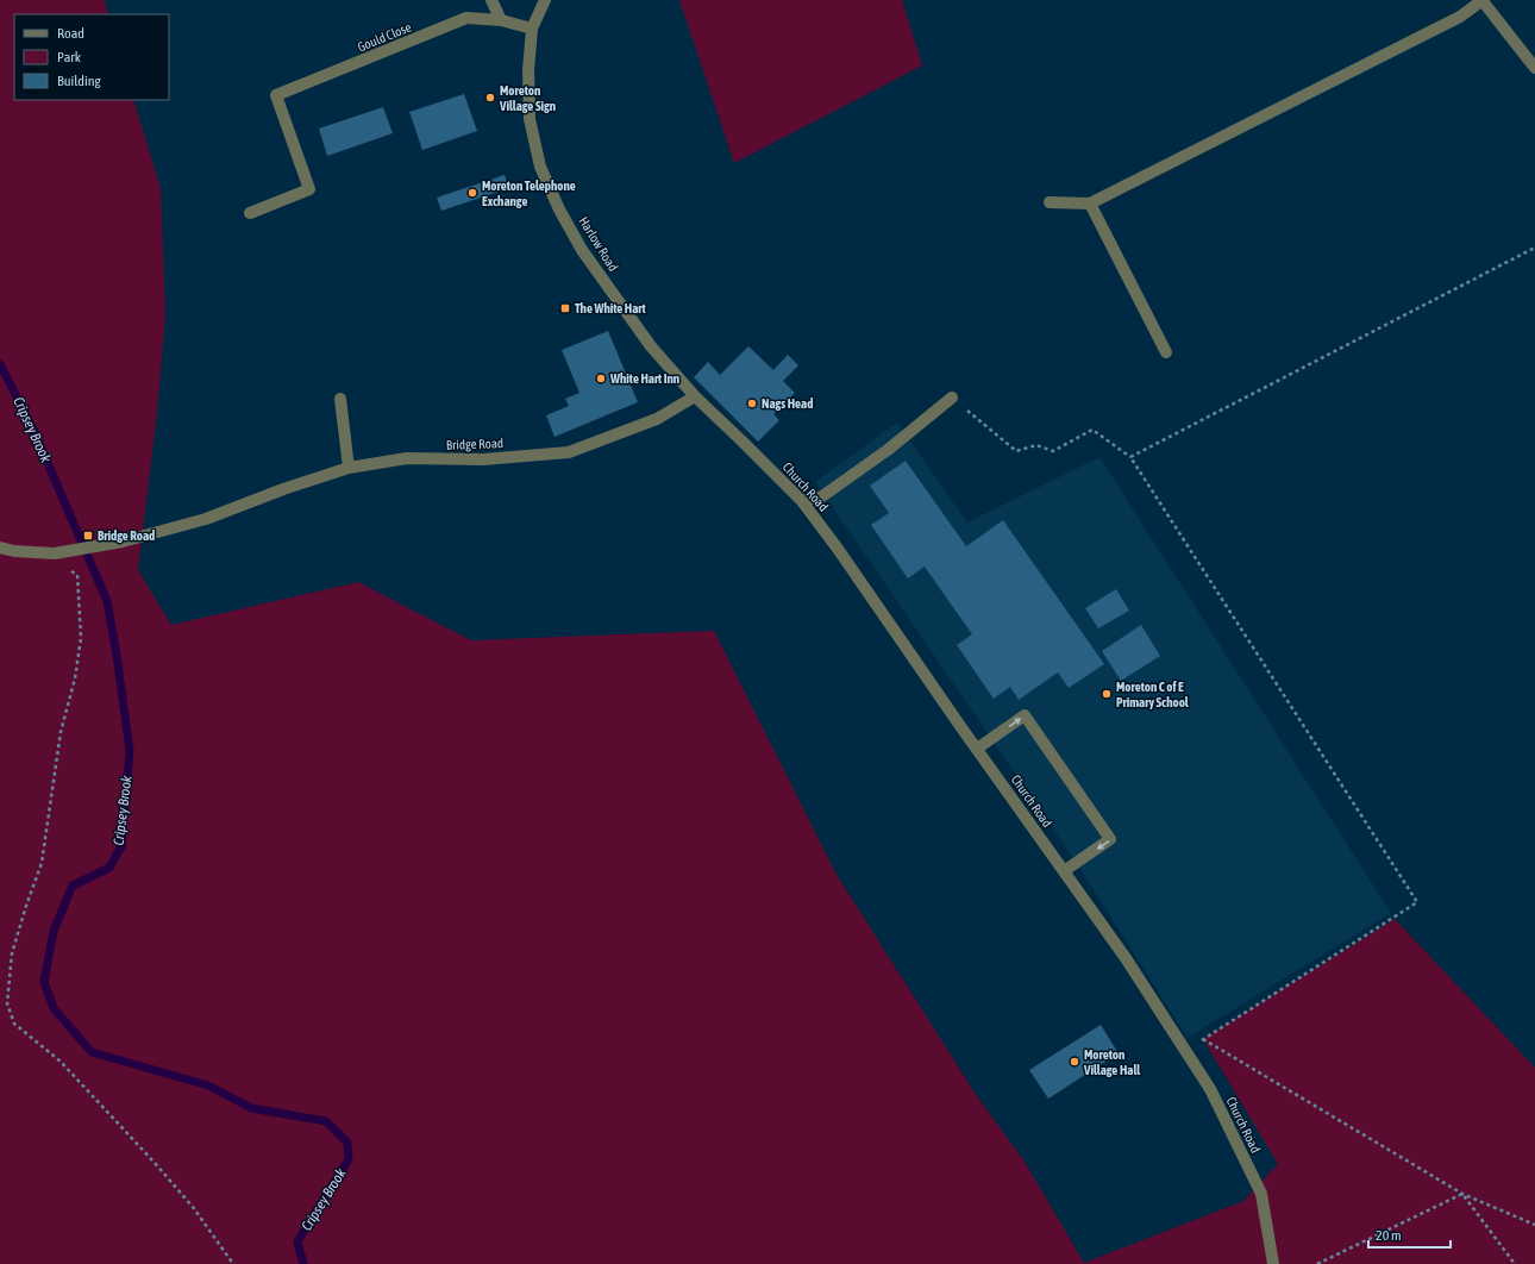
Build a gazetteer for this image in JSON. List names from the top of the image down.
{
  "streets": {
    "street": [
      "Gould Close",
      "Harlow Road",
      "Bridge Road",
      "Church Road"
    ]
  },
  "crossings": [
    ["Gould Close", "Harlow Road"],
    ["Harlow Road", "Bridge Road"],
    ["Harlow Road", "Church Road"],
    ["Bridge Road", "Church Road"]
  ],
  "water": ["Cripsey Brook"],
  "places": {
    "other": [
      "Moreton Village Sign",
      "Moreton Telephone Exchange",
      "White Hart Inn",
      "Nags Head",
      "Moreton C of E Primary School",
      "Moreton Village Hall"
    ],
    "transit": ["The White Hart", "Bridge Road"]
  },
  "legend": ["Road", "Park", "Building"],
  "scale_bar": "20 m"
}
